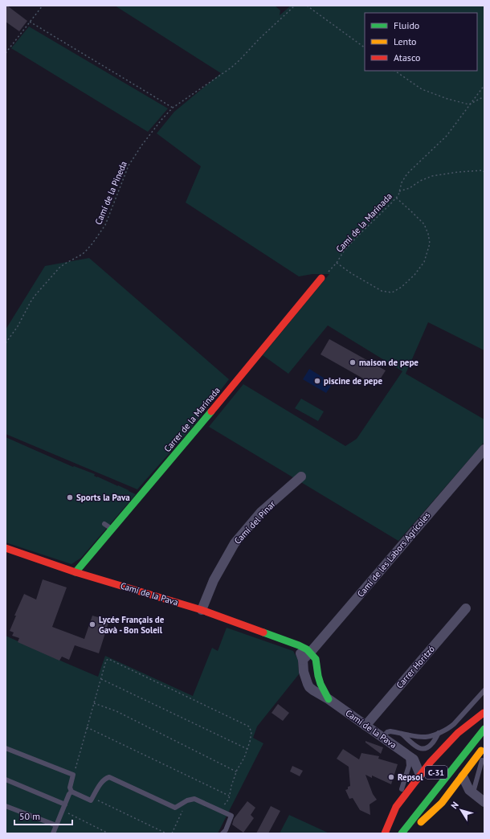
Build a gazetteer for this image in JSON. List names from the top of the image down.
{
  "streets": {
    "main road": ["Carrer de la Marinada", "Camí de la Pava", "C-31"],
    "street": ["Camí del Pinar", "Camí de les Labors Agrícoles", "Carrer Horitzó"],
    "path": ["Camí de la Pineda", "Camí de la Marinada"]
  },
  "crossings": [
    ["Camí de la Marinada", "Carrer de la Marinada"],
    ["Carrer de la Marinada", "Camí de la Pava"],
    ["Camí del Pinar", "Camí de la Pava"],
    ["Camí de les Labors Agrícoles", "Camí de la Pava"],
    ["Camí de la Pava", "Carrer Horitzó"]
  ],
  "places": [
    "maison de pepe",
    "piscine de pepe",
    "Sports la Pava",
    "Lycée Français de Gavà - Bon Soleil",
    "Repsol"
  ],
  "legend": ["Fluido", "Lento", "Atasco"],
  "scale_bar": "50 m",
  "north": "top left"
}
